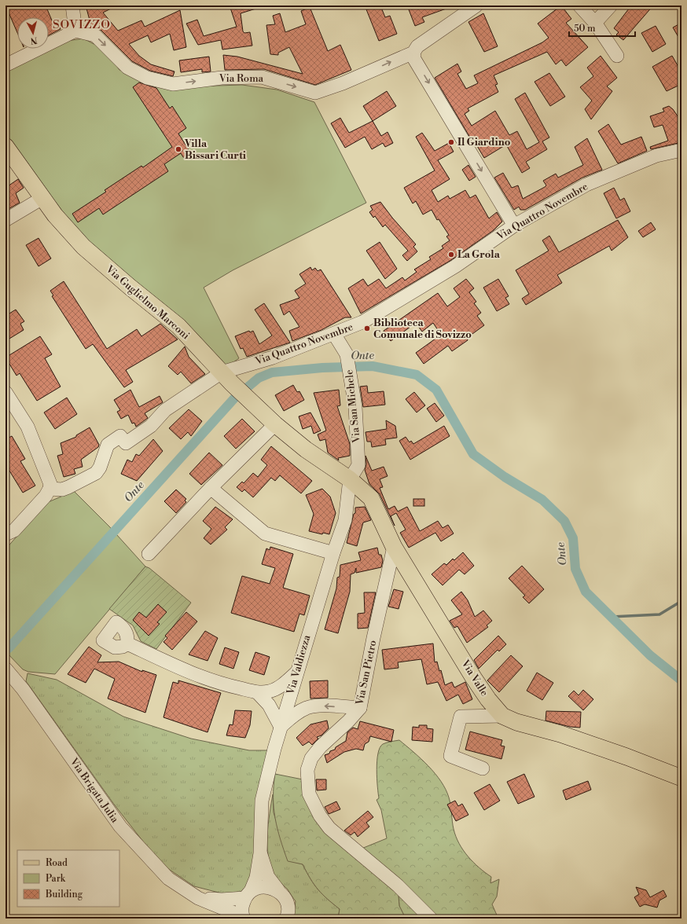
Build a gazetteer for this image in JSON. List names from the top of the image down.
{
  "streets": {
    "main road": ["Via Guglielmo Marconi", "Via Valle"],
    "street": [
      "Via Roma",
      "Via Quattro Novembre",
      "Via San Michele",
      "Via Valdiezza",
      "Via San Pietro",
      "Via Brigata Julia"
    ]
  },
  "crossings": [
    ["Via Quattro Novembre", "Via Guglielmo Marconi"],
    ["Via Quattro Novembre", "Via San Michele"],
    ["Via Guglielmo Marconi", "Via San Michele"],
    ["Via Guglielmo Marconi", "Via Valdiezza"],
    ["Via Guglielmo Marconi", "Via Valle"],
    ["Via San Michele", "Via Valdiezza"],
    ["Via San Michele", "Via Valle"],
    ["Via Valdiezza", "Via Valle"],
    ["Via Valdiezza", "Via Brigata Julia"],
    ["Via San Pietro", "Via Valle"]
  ],
  "one_way": ["Via Roma"],
  "districts": ["SOVIZZO"],
  "water": ["Onte"],
  "places": [
    "Il Giardino",
    "Villa Bissari Curti",
    "La Grola",
    "Biblioteca Comunale di Sovizzo"
  ],
  "legend": ["Road", "Park", "Building"],
  "scale_bar": "50 m",
  "north": "bottom"
}
